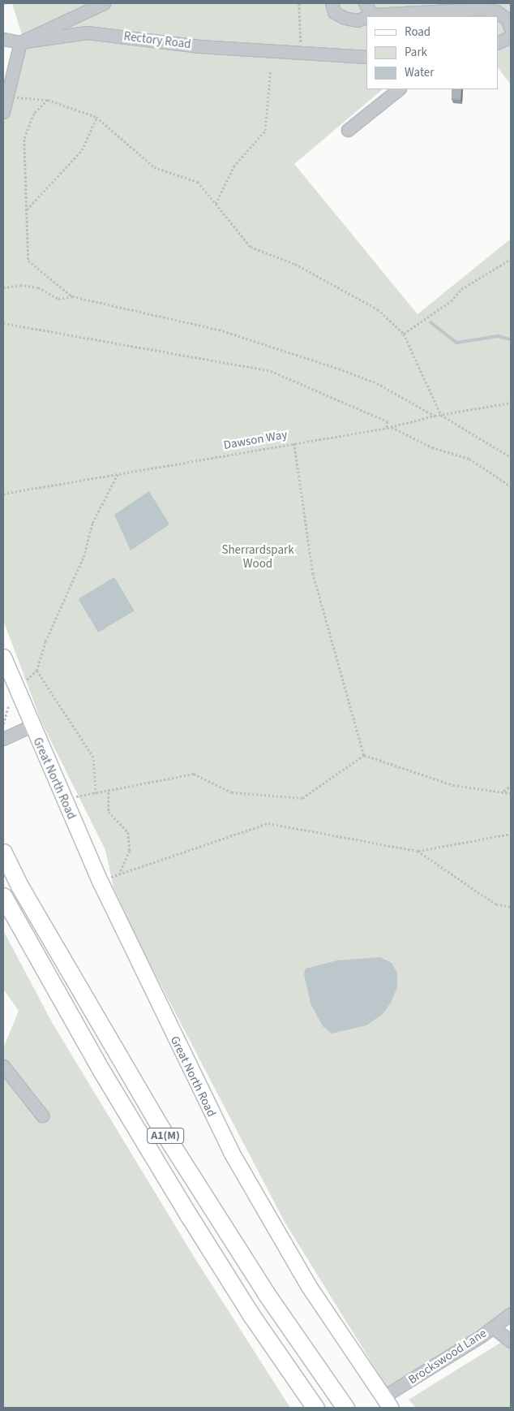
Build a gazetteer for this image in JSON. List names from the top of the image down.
{
  "streets": {
    "highway": ["A1(M)"],
    "main road": ["Great North Road"],
    "street": ["Rectory Road", "Brockswood Lane"],
    "path": ["Dawson Way"]
  },
  "crossings": [
    ["Great North Road", "Brockswood Lane"]
  ],
  "parks": ["Sherrardspark Wood"],
  "legend": ["Road", "Park", "Water"]
}
